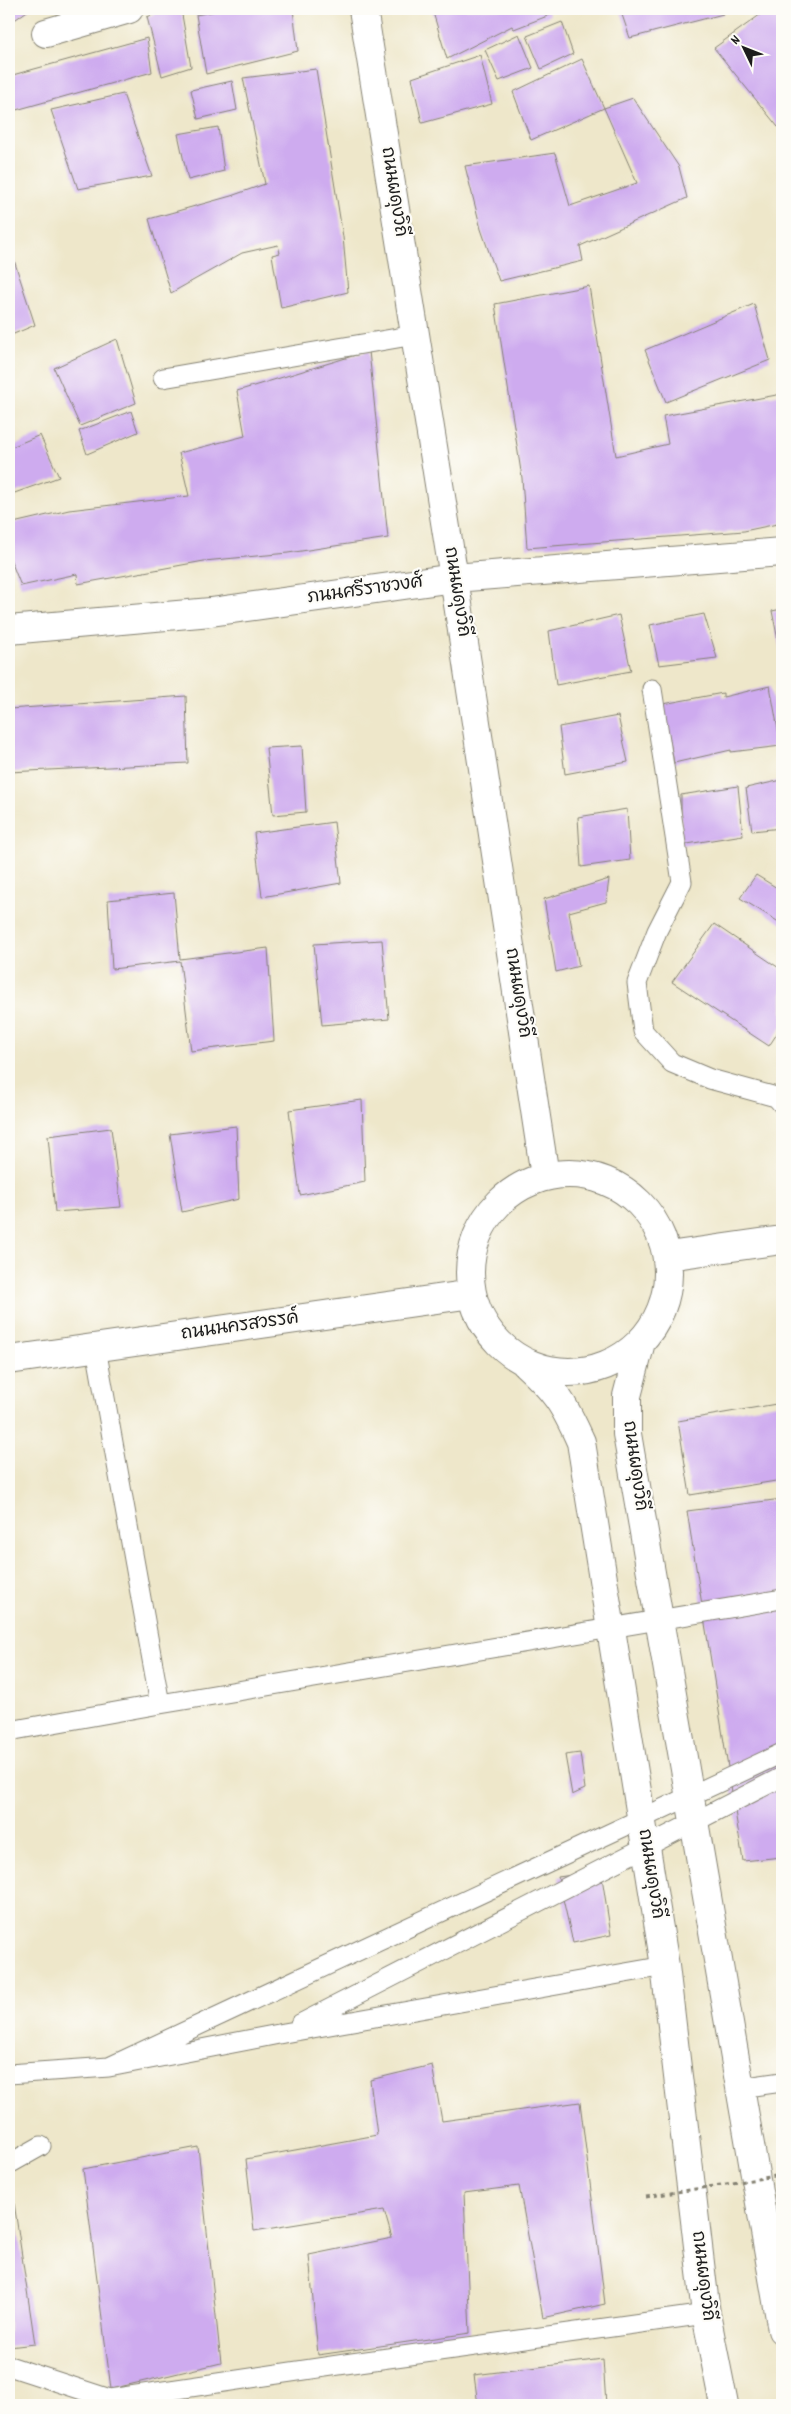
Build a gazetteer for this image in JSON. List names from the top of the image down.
{
  "streets": {
    "main road": ["ถนนผดุงวิถี", "ภนนศรีราชวงศ์", "ถนนนครสวรรค์"]
  },
  "crossings": [
    ["ถนนผดุงวิถี", "ภนนศรีราชวงศ์"]
  ],
  "north": "top left"
}
